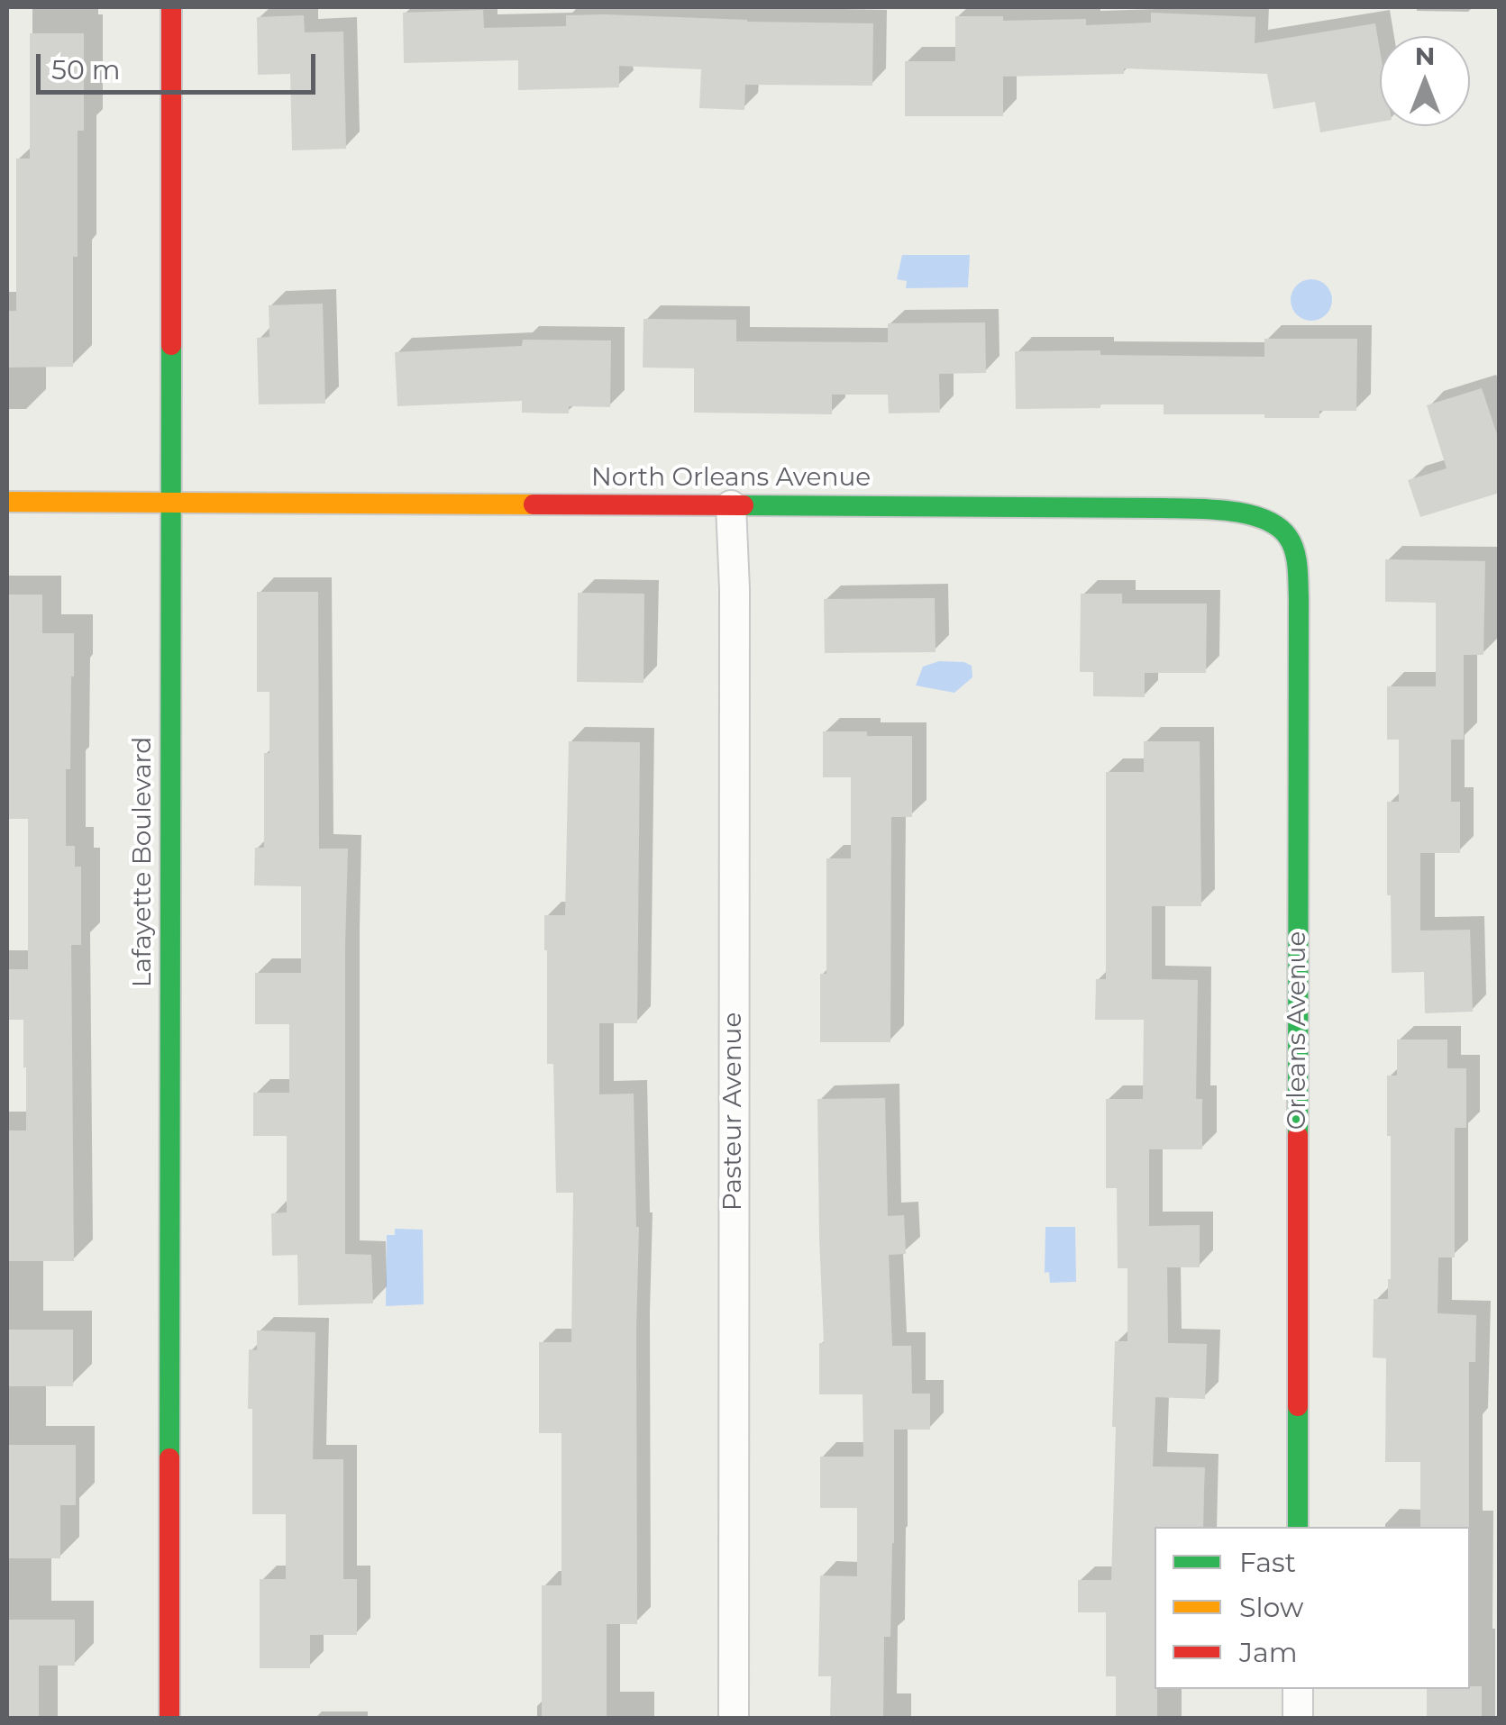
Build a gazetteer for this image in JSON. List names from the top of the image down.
{
  "streets": {
    "street": [
      "North Orleans Avenue",
      "Lafayette Boulevard",
      "Orleans Avenue",
      "Pasteur Avenue"
    ]
  },
  "crossings": [
    ["North Orleans Avenue", "Lafayette Boulevard"],
    ["North Orleans Avenue", "Orleans Avenue"],
    ["North Orleans Avenue", "Pasteur Avenue"]
  ],
  "legend": ["Fast", "Slow", "Jam"],
  "scale_bar": "50 m",
  "north": "top"
}
